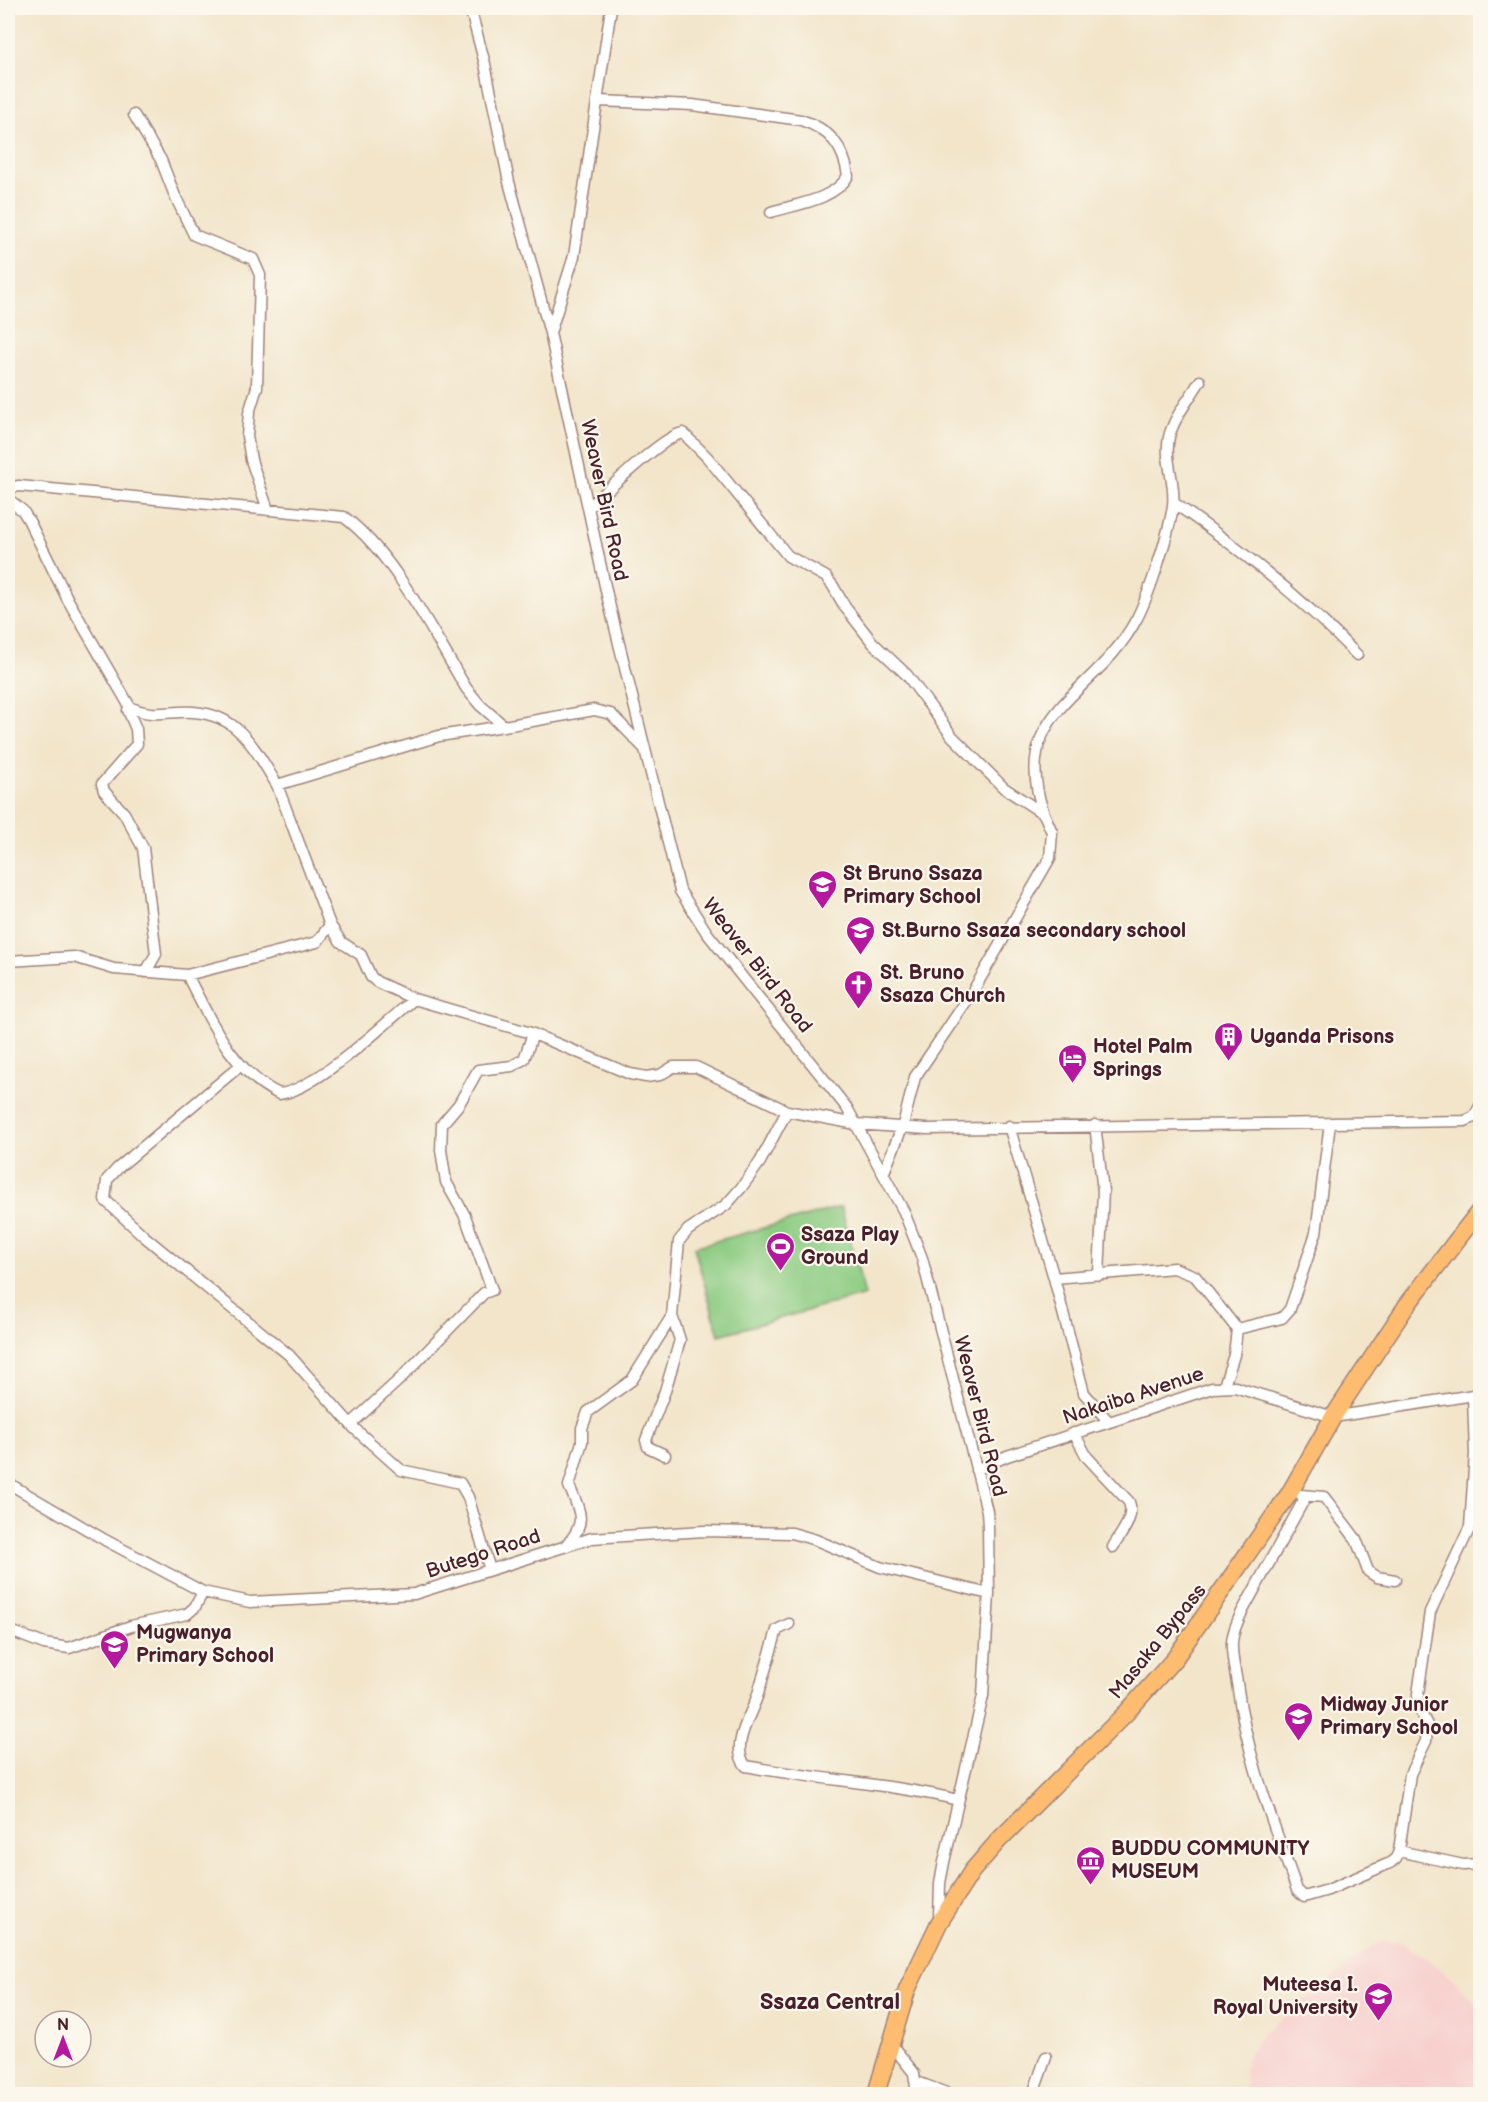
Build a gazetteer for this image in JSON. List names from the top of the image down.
{
  "streets": {
    "highway": ["Masaka Bypass"],
    "street": ["Weaver Bird Road", "Nakaiba Avenue", "Butego Road"]
  },
  "crossings": [
    ["Weaver Bird Road", "Nakaiba Avenue"],
    ["Weaver Bird Road", "Butego Road"],
    ["Weaver Bird Road", "Masaka Bypass"],
    ["Nakaiba Avenue", "Masaka Bypass"]
  ],
  "districts": ["Ssaza Central"],
  "places": {
    "school or university": [
      "St Bruno Ssaza Primary School",
      "St.Burno Ssaza secondary school",
      "Mugwanya Primary School",
      "Midway Junior Primary School",
      "Muteesa I. Royal University"
    ],
    "church": ["St. Bruno Ssaza Church"],
    "building": ["Uganda Prisons"],
    "hotel": ["Hotel Palm Springs"],
    "sports": ["Ssaza Play Ground"],
    "museum": ["BUDDU COMMUNITY MUSEUM"]
  },
  "north": "top"
}
